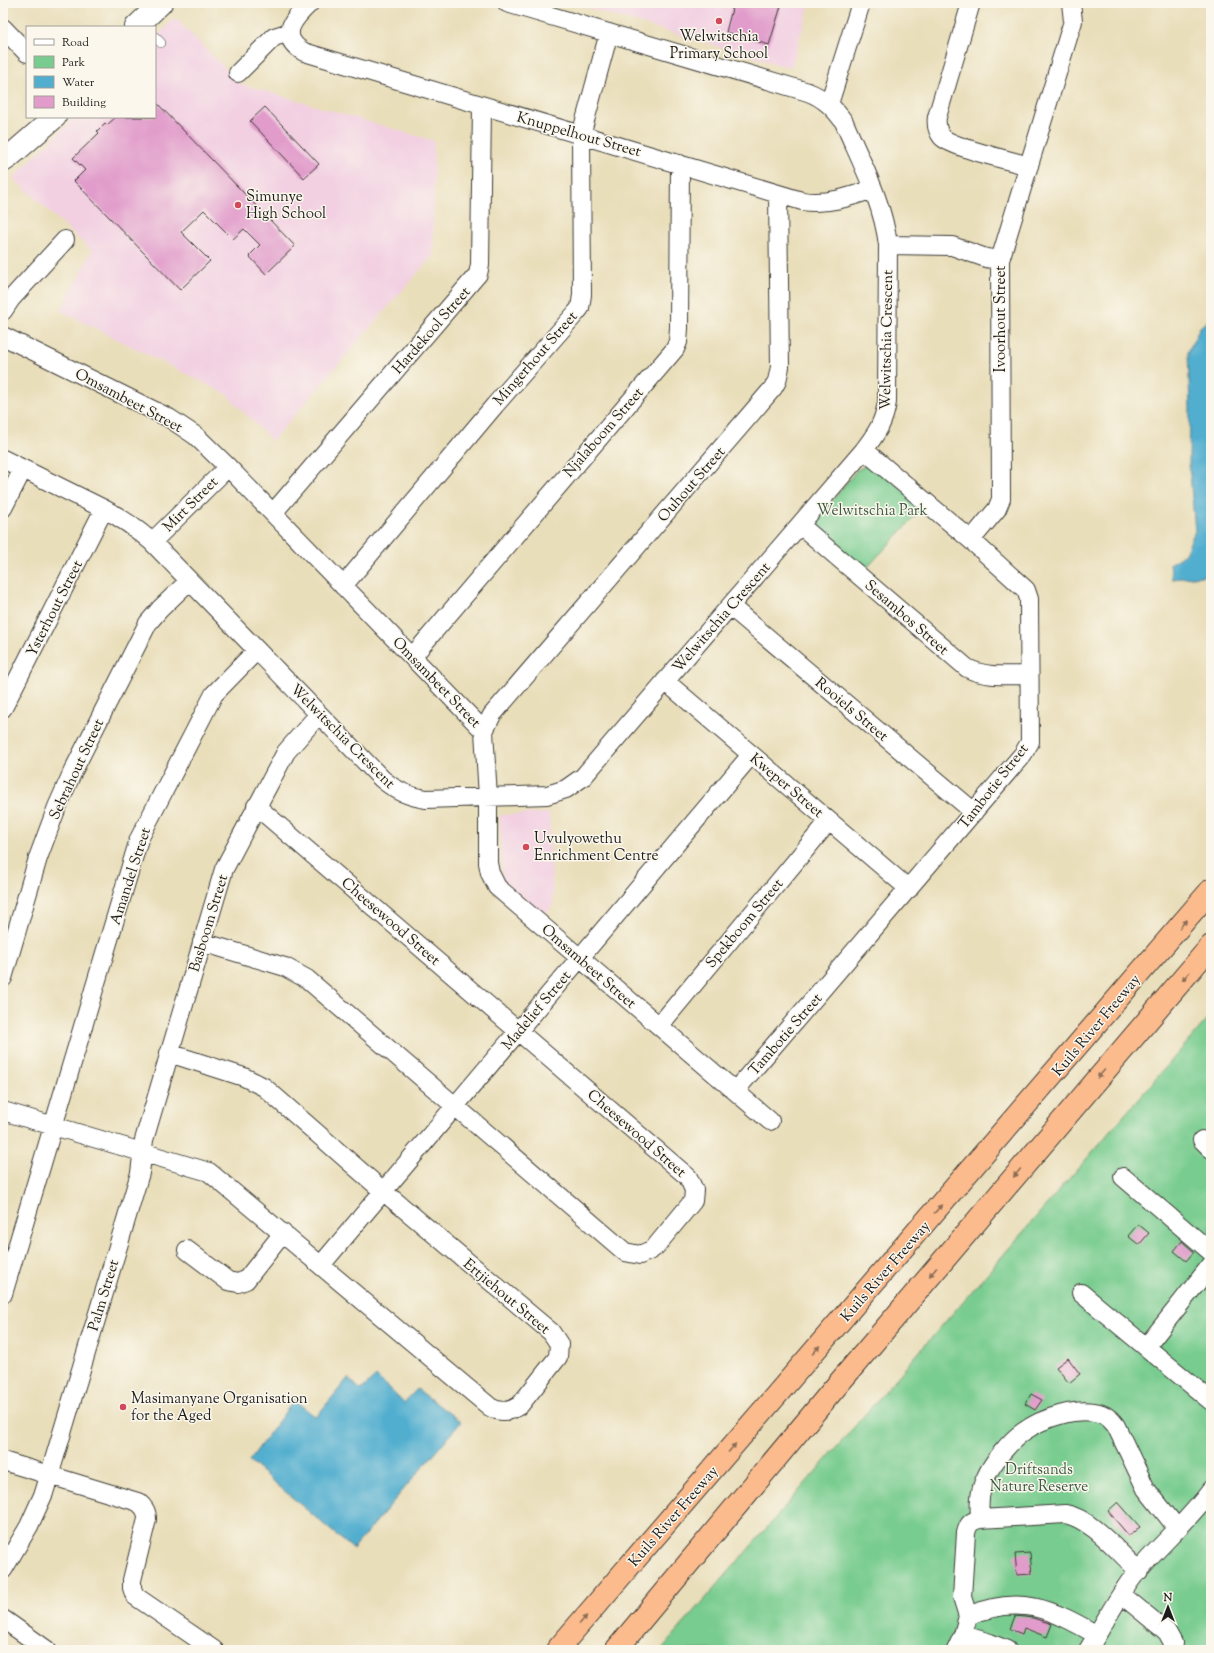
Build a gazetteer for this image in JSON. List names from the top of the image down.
{
  "streets": {
    "highway": ["Kuils River Freeway"],
    "street": [
      "Knuppelhout Street",
      "Ivoorhout Street",
      "Hardekool Street",
      "Welwitschia Crescent",
      "Mingerhout Street",
      "Omsambeet Street",
      "Njalaboom Street",
      "Ouhout Street",
      "Mirt Street",
      "Ysterhout Street",
      "Sesambos Street",
      "Rooiels Street",
      "Sebrahout Street",
      "Kweper Street",
      "Tambotie Street",
      "Amandel Street",
      "Cheesewood Street",
      "Basboom Street",
      "Spekboom Street",
      "Madelief Street",
      "Palm Street",
      "Ertjiehout Street"
    ]
  },
  "crossings": [
    ["Knuppelhout Street", "Hardekool Street"],
    ["Knuppelhout Street", "Welwitschia Crescent"],
    ["Knuppelhout Street", "Mingerhout Street"],
    ["Knuppelhout Street", "Njalaboom Street"],
    ["Knuppelhout Street", "Ouhout Street"],
    ["Ivoorhout Street", "Tambotie Street"],
    ["Hardekool Street", "Omsambeet Street"],
    ["Welwitschia Crescent", "Mingerhout Street"],
    ["Welwitschia Crescent", "Omsambeet Street"],
    ["Welwitschia Crescent", "Mirt Street"],
    ["Welwitschia Crescent", "Ysterhout Street"],
    ["Welwitschia Crescent", "Sesambos Street"],
    ["Welwitschia Crescent", "Rooiels Street"],
    ["Welwitschia Crescent", "Sebrahout Street"],
    ["Welwitschia Crescent", "Kweper Street"],
    ["Welwitschia Crescent", "Tambotie Street"],
    ["Welwitschia Crescent", "Amandel Street"],
    ["Welwitschia Crescent", "Basboom Street"],
    ["Mingerhout Street", "Omsambeet Street"],
    ["Omsambeet Street", "Njalaboom Street"],
    ["Omsambeet Street", "Ouhout Street"],
    ["Omsambeet Street", "Mirt Street"],
    ["Omsambeet Street", "Tambotie Street"],
    ["Omsambeet Street", "Spekboom Street"],
    ["Omsambeet Street", "Madelief Street"],
    ["Sesambos Street", "Tambotie Street"],
    ["Rooiels Street", "Tambotie Street"],
    ["Kweper Street", "Tambotie Street"],
    ["Kweper Street", "Spekboom Street"],
    ["Kweper Street", "Madelief Street"],
    ["Cheesewood Street", "Basboom Street"],
    ["Cheesewood Street", "Madelief Street"],
    ["Basboom Street", "Palm Street"],
    ["Basboom Street", "Ertjiehout Street"],
    ["Madelief Street", "Ertjiehout Street"],
    ["Palm Street", "Ertjiehout Street"]
  ],
  "parks": ["Welwitschia Park", "Driftsands Nature Reserve"],
  "places": [
    "Welwitschia Primary School",
    "Simunye High School",
    "Uvulyowethu Enrichment Centre",
    "Masimanyane Organisation for the Aged"
  ],
  "legend": [
    "Road",
    "Park",
    "Water",
    "Building"
  ],
  "north": "top"
}
